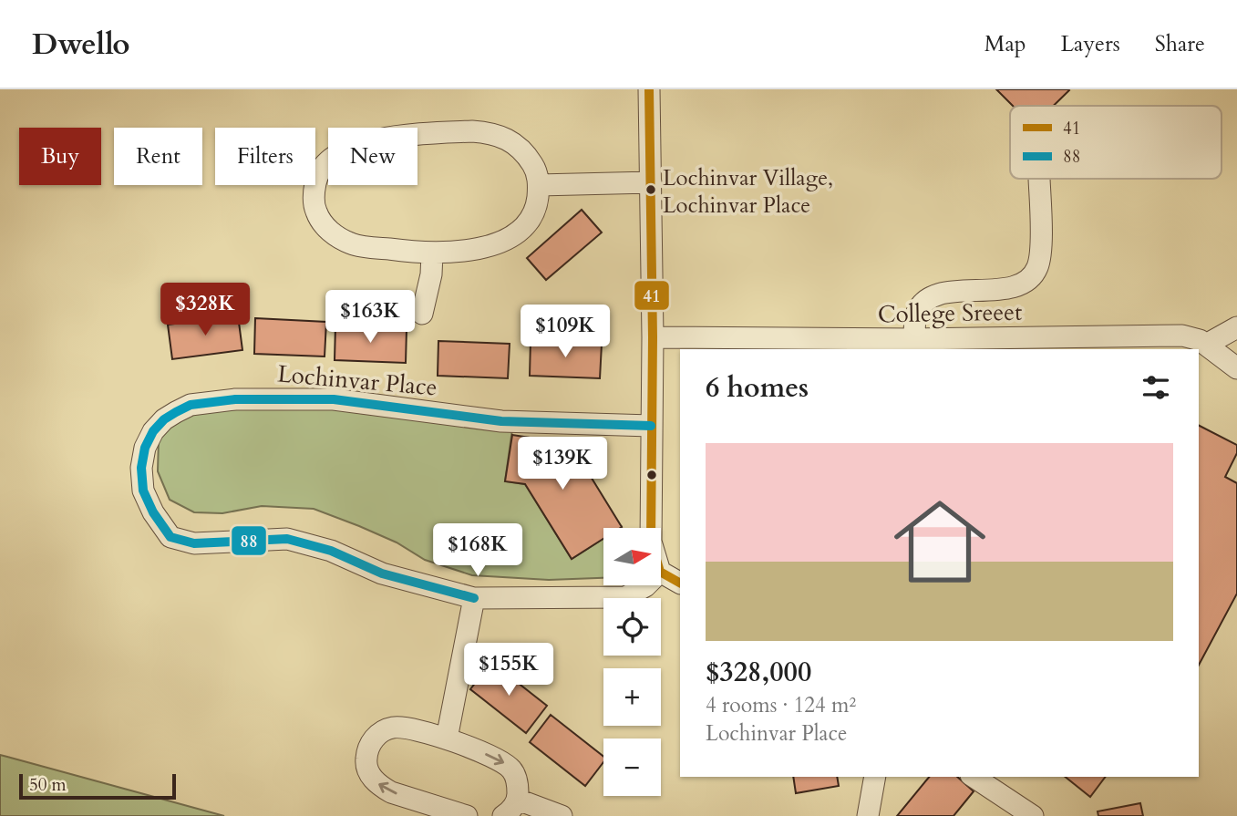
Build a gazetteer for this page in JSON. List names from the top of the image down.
{
  "streets": {
    "street": ["College Sreeet", "Lochinvar Place"]
  },
  "places": ["Lochinvar Village, Lochinvar Place"],
  "lines": ["transit line 41", "transit line 88"],
  "legend": ["41", "88"],
  "scale_bar": "50 m",
  "north": "right",
  "page": {
    "header": "Dwello",
    "nav": ["Map", "Layers", "Share"],
    "chip": [
      "Buy",
      "Rent",
      "Filters",
      "New"
    ],
    "price": [
      "$328K",
      "$163K",
      "$109K",
      "$139K",
      "$168K",
      "$155K"
    ],
    "heading": "6 homes",
    "list": [
      {
        "name": "$328,000",
        "note": "4 rooms · 124 m² · Lochinvar Place"
      }
    ],
    "map_buttons": ["+", "−"],
    "scale": "50 m"
  }
}
